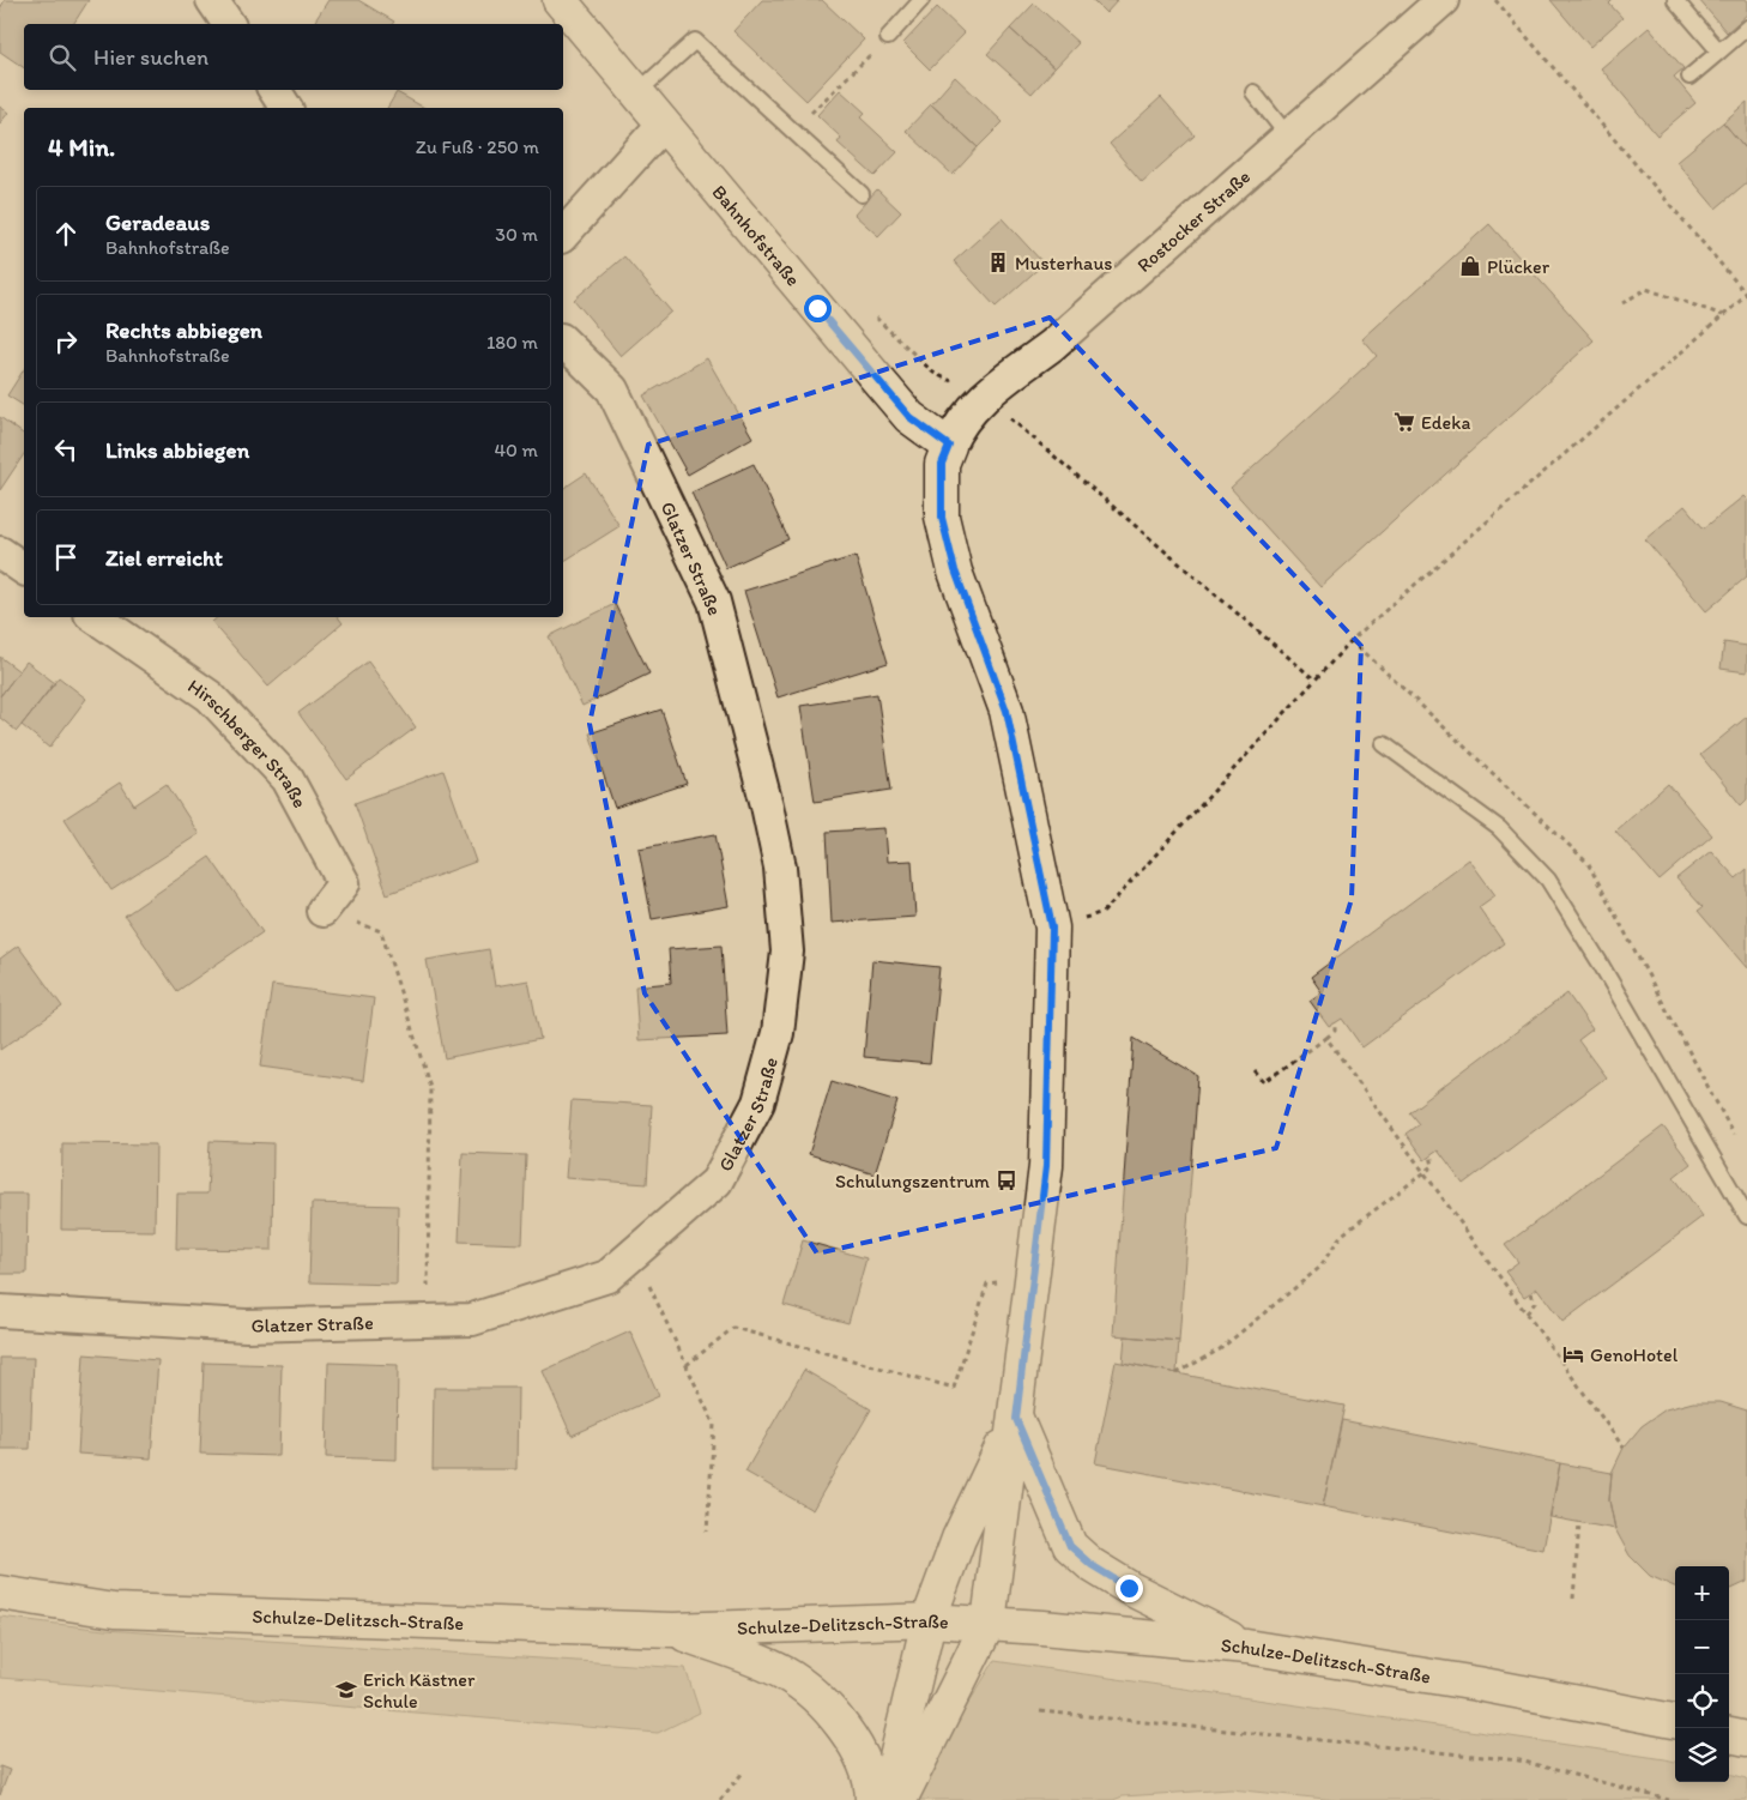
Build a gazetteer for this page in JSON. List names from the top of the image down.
{
  "streets": {
    "street": [
      "Rostocker Straße",
      "Bahnhofstraße",
      "Glatzer Straße",
      "Hirschberger Straße",
      "Schulze-Delitzsch-Straße"
    ]
  },
  "crossings": [
    ["Rostocker Straße", "Bahnhofstraße"]
  ],
  "places": {
    "building": ["Musterhaus"],
    "shop": ["Plücker"],
    "supermarket": ["Edeka"],
    "bus stop": ["Schulungszentrum"],
    "hotel": ["GenoHotel"],
    "school or university": ["Erich Kästner Schule"]
  },
  "page": {
    "search": "Hier suchen",
    "heading": ["4 Min.", "Zu Fuß · 250 m"],
    "list": [
      ["Geradeaus", "Bahnhofstraße", "30 m"],
      ["Rechts abbiegen", "Bahnhofstraße", "180 m"],
      ["Links abbiegen", "40 m"],
      "Ziel erreicht"
    ],
    "map_buttons": ["+", "−"]
  }
}
